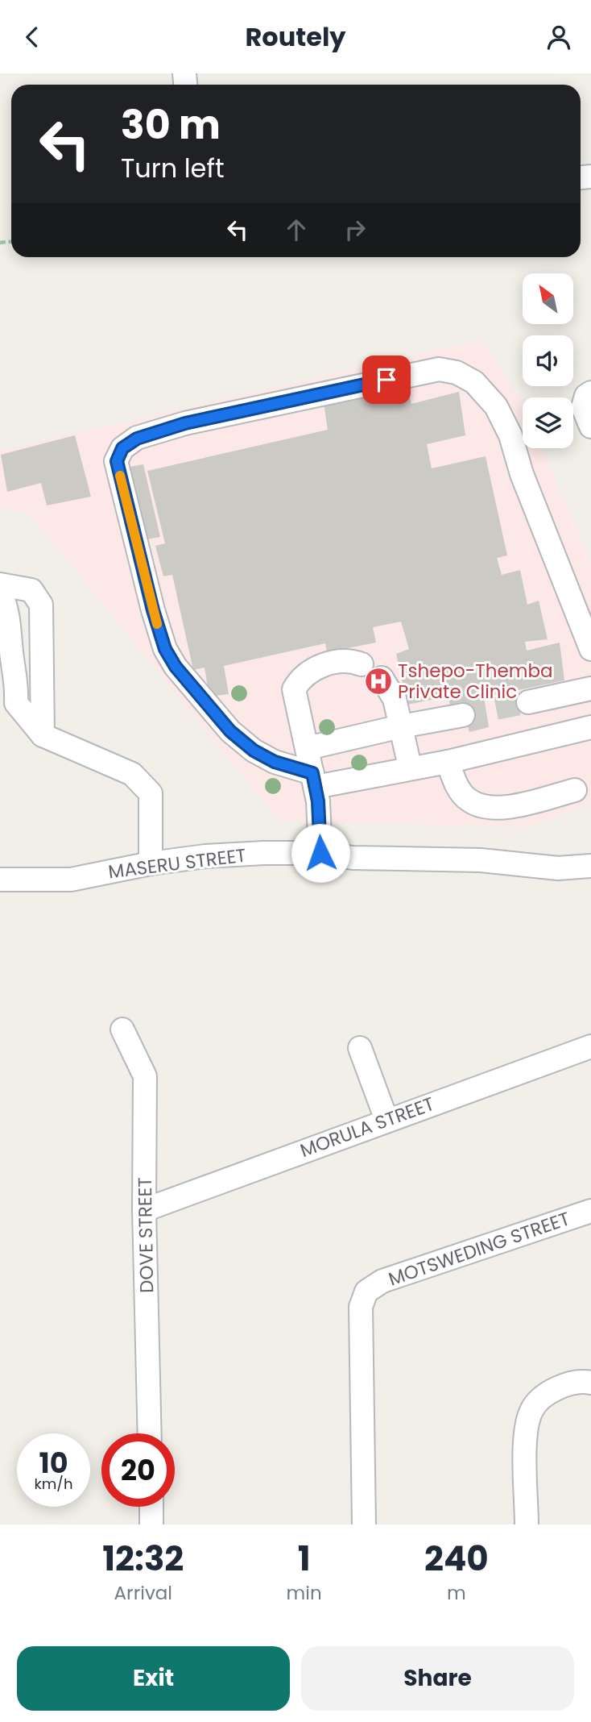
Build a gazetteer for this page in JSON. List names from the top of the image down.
{
  "streets": {
    "street": [
      "MASERU STREET",
      "MORULA STREET",
      "DOVE STREET",
      "MOTSWEDING STREET"
    ]
  },
  "crossings": [
    ["MORULA STREET", "DOVE STREET"]
  ],
  "places": {
    "hospital": ["Tshepo-Themba Private Clinic"]
  },
  "north": "top left",
  "page": {
    "header": "Routely",
    "turn": ["30 m", "Turn left"],
    "speed": "10 km/h",
    "limit": "20",
    "eta": [
      "12:32",
      "Arrival",
      "1",
      "min",
      "240",
      "m"
    ],
    "buttons": ["Exit", "Share"]
  }
}
